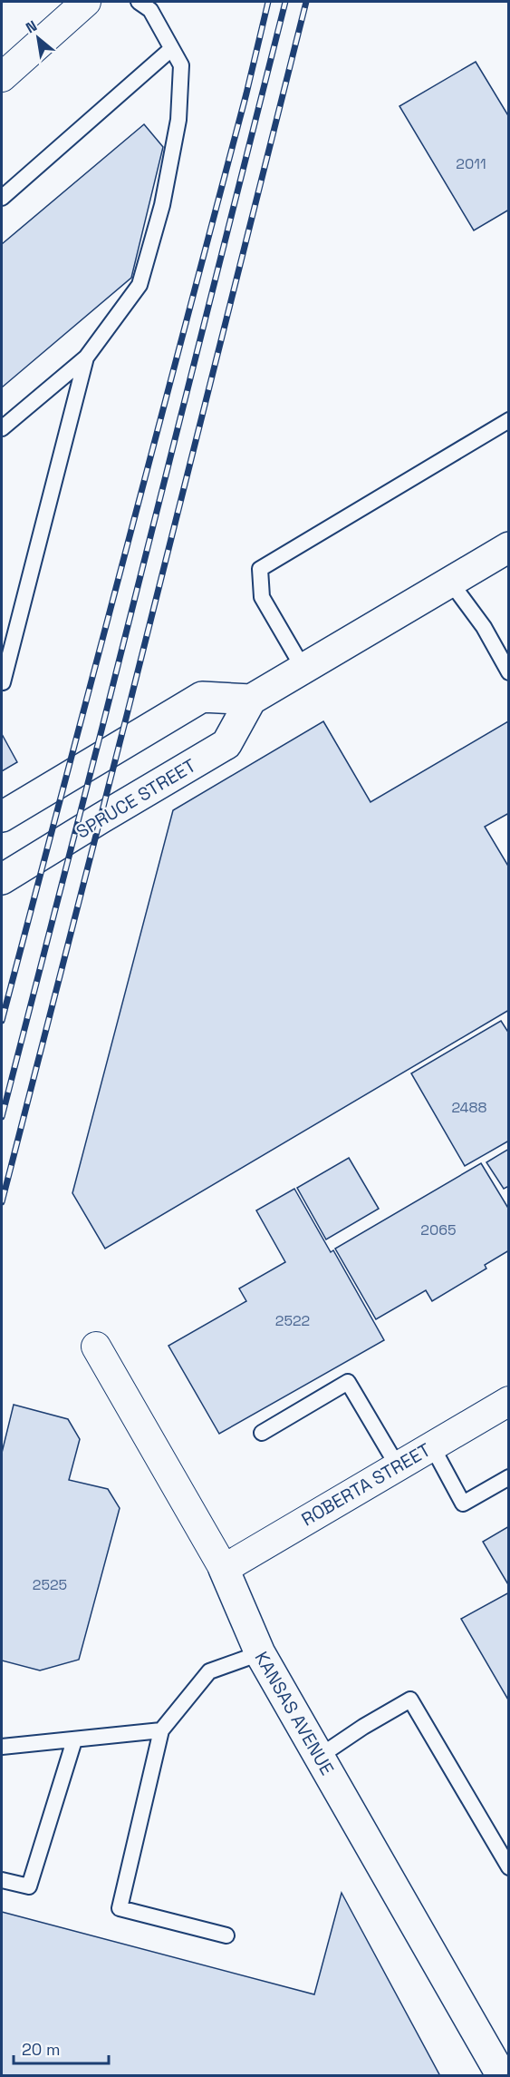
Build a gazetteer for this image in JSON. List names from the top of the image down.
{
  "streets": {
    "main road": ["SPRUCE STREET", "KANSAS AVENUE"],
    "street": ["ROBERTA STREET"]
  },
  "crossings": [
    ["ROBERTA STREET", "KANSAS AVENUE"]
  ],
  "house_numbers": [
    "2011",
    "2488",
    "2065",
    "2522",
    "2525"
  ],
  "scale_bar": "20 m",
  "north": "top left"
}
